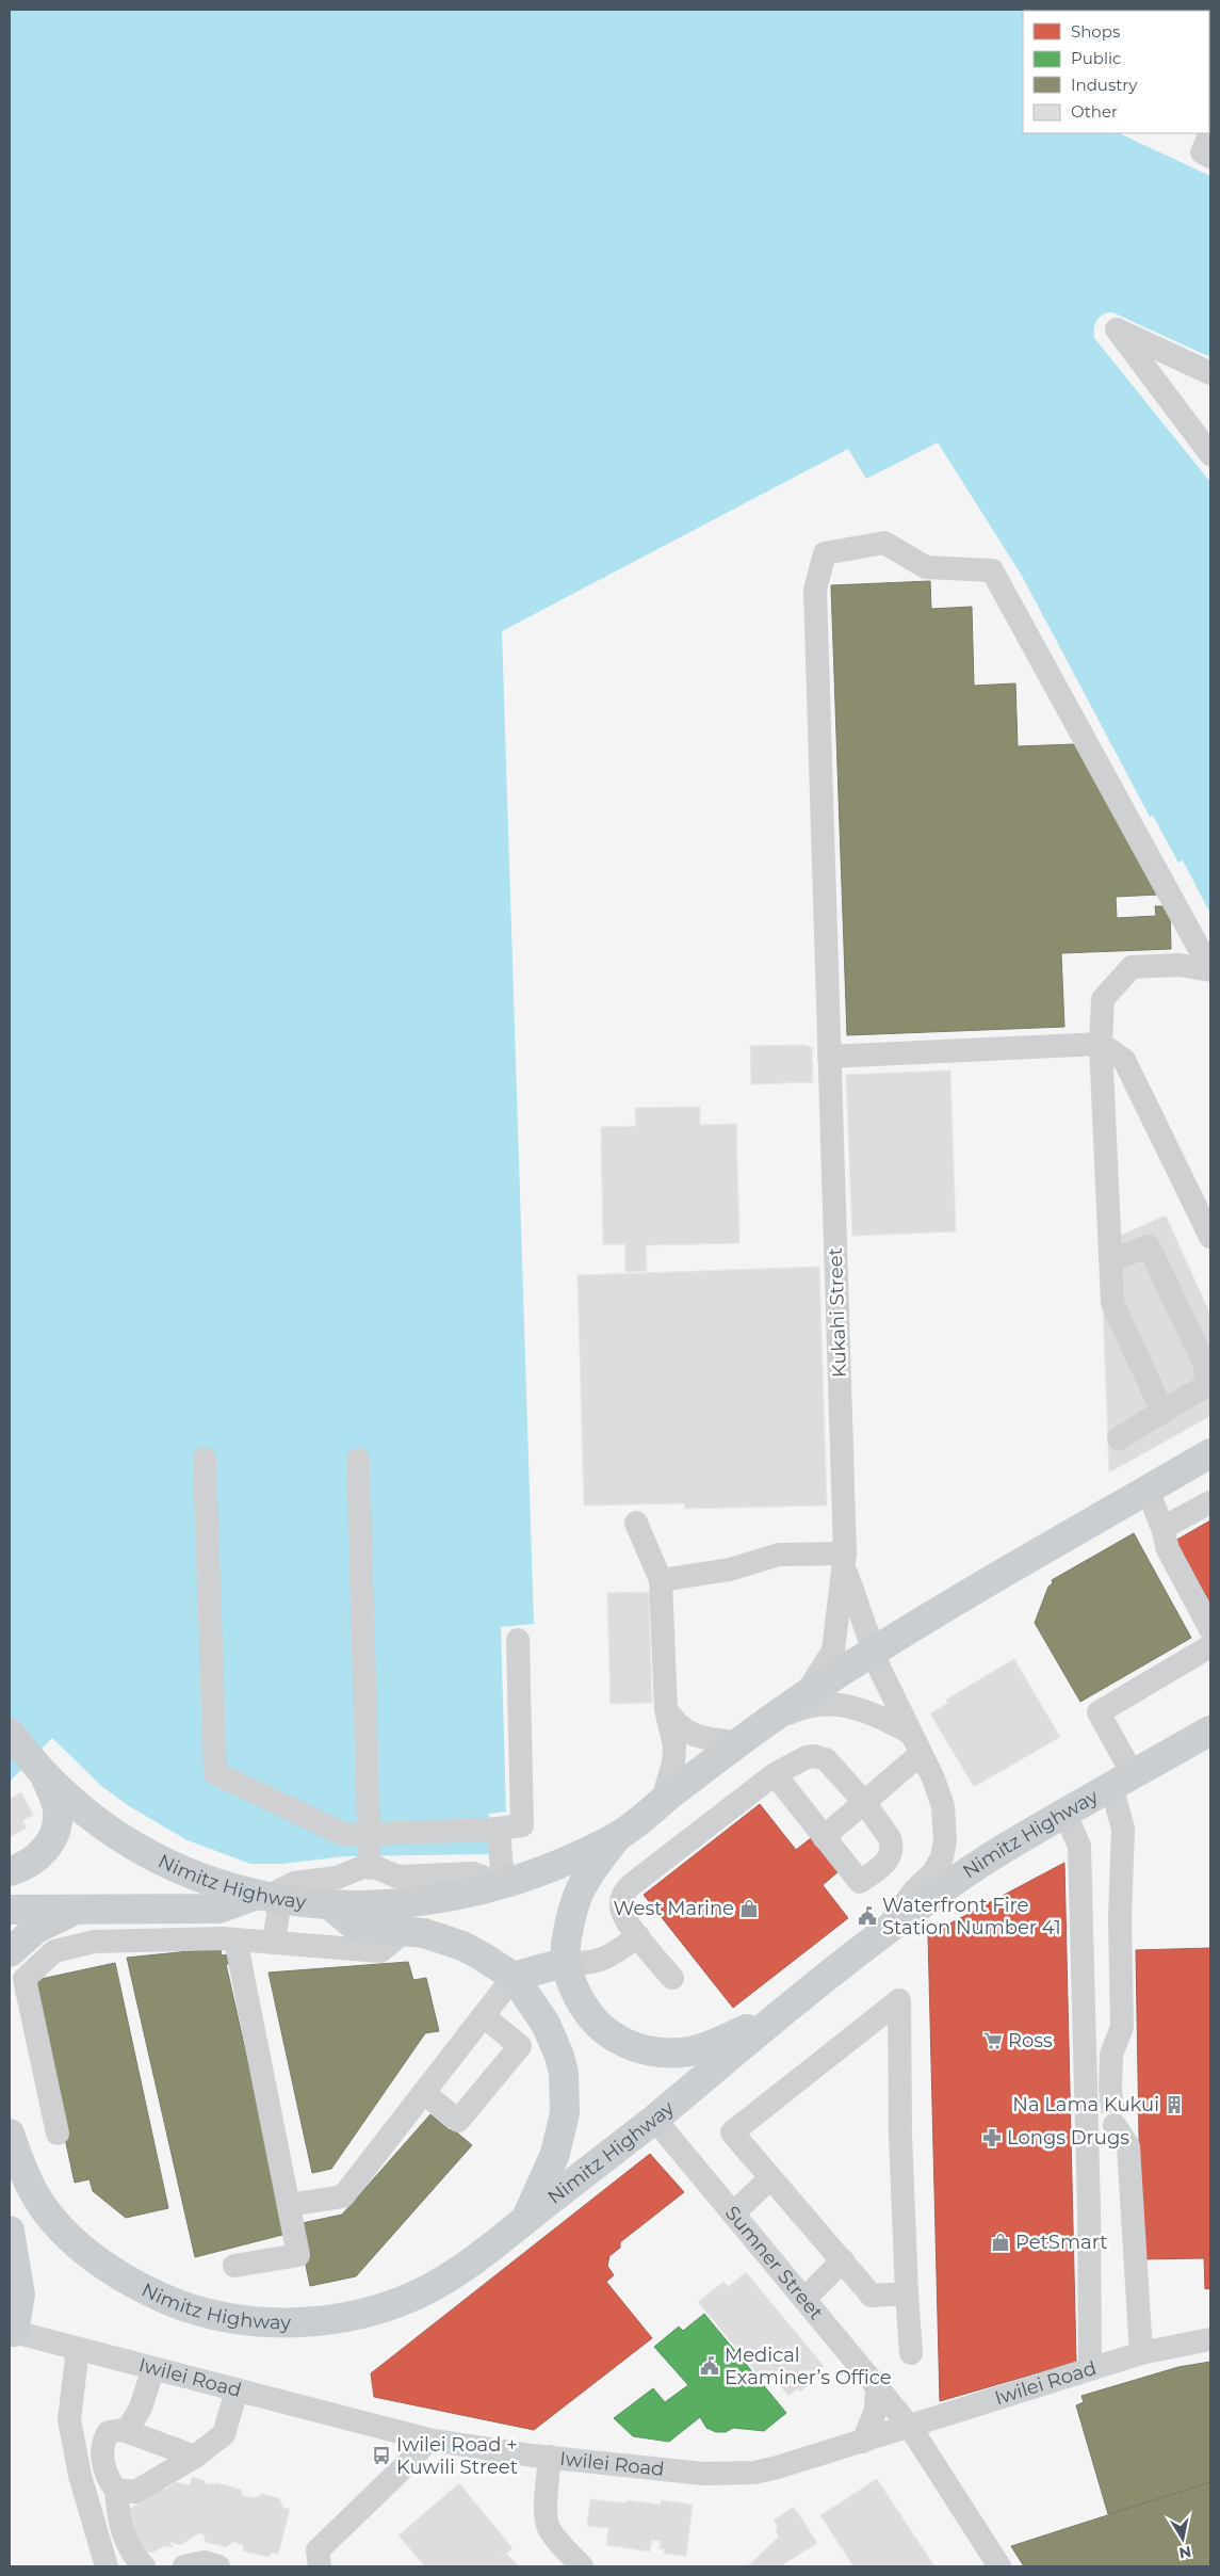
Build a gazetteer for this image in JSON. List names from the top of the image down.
{
  "streets": {
    "main road": ["Nimitz Highway"],
    "street": ["Kukahi Street", "Sumner Street", "Iwilei Road"]
  },
  "crossings": [
    ["Kukahi Street", "Nimitz Highway"],
    ["Nimitz Highway", "Sumner Street"],
    ["Sumner Street", "Iwilei Road"]
  ],
  "places": {
    "shop": ["West Marine", "PetSmart"],
    "public building": ["Waterfront Fire Station Number 41", "Medical Examiner’s Office"],
    "supermarket": ["Ross"],
    "building": ["Na Lama Kukui"],
    "pharmacy": ["Longs Drugs"],
    "bus stop": ["Iwilei Road + Kuwili Street"]
  },
  "legend": [
    "Shops",
    "Public",
    "Industry",
    "Other"
  ],
  "north": "bottom"
}
